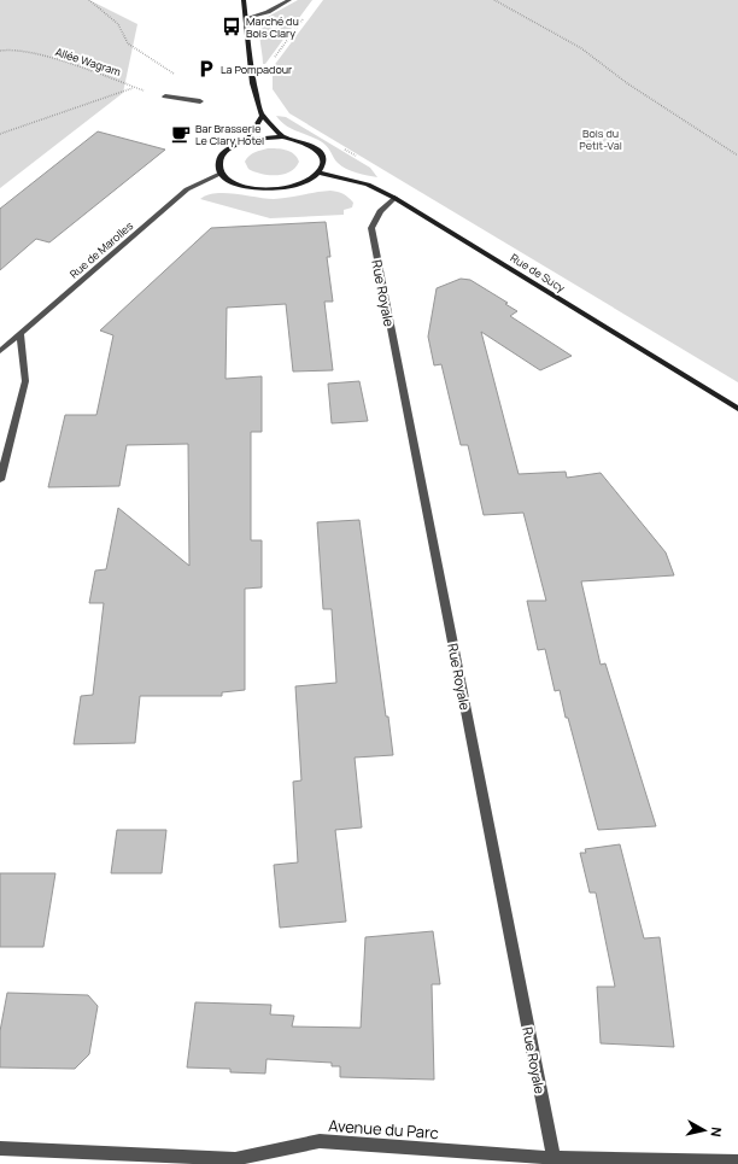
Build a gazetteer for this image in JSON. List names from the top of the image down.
{
  "streets": {
    "main road": ["Rue de Sucy"],
    "street": ["Rue de Marolles", "Rue Royale", "Avenue du Parc"],
    "path": ["Allée Wagram"]
  },
  "crossings": [
    ["Rue de Sucy", "Rue Royale"],
    ["Rue Royale", "Avenue du Parc"]
  ],
  "parks": ["Bois du Petit-Val"],
  "places": {
    "bus stop": ["Marché du Bois Clary"],
    "parking": ["La Pompadour"],
    "cafe": ["Bar Brasserie Le Clary Hotel"]
  },
  "north": "right"
}
